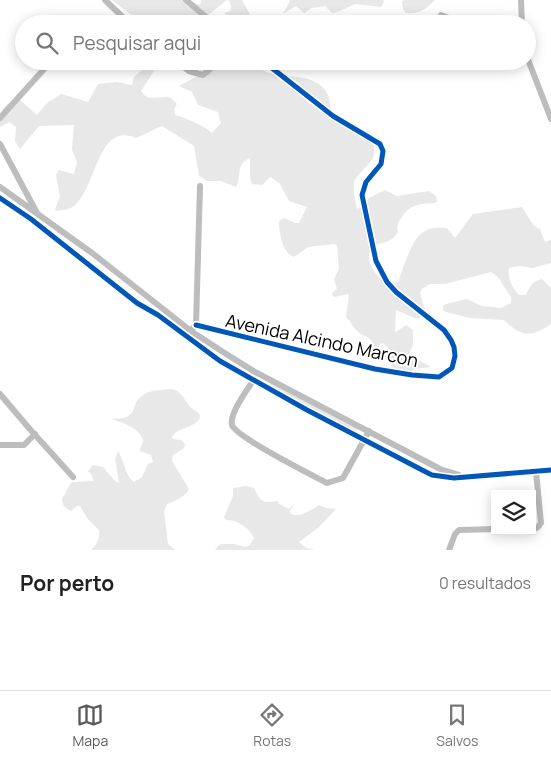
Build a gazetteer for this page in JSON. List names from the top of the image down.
{
  "streets": {
    "street": ["Avenida Alcindo Marcon"]
  },
  "page": {
    "search": "Pesquisar aqui",
    "heading": ["Por perto", "0 resultados"],
    "nav": ["Mapa", "Rotas", "Salvos"]
  }
}
